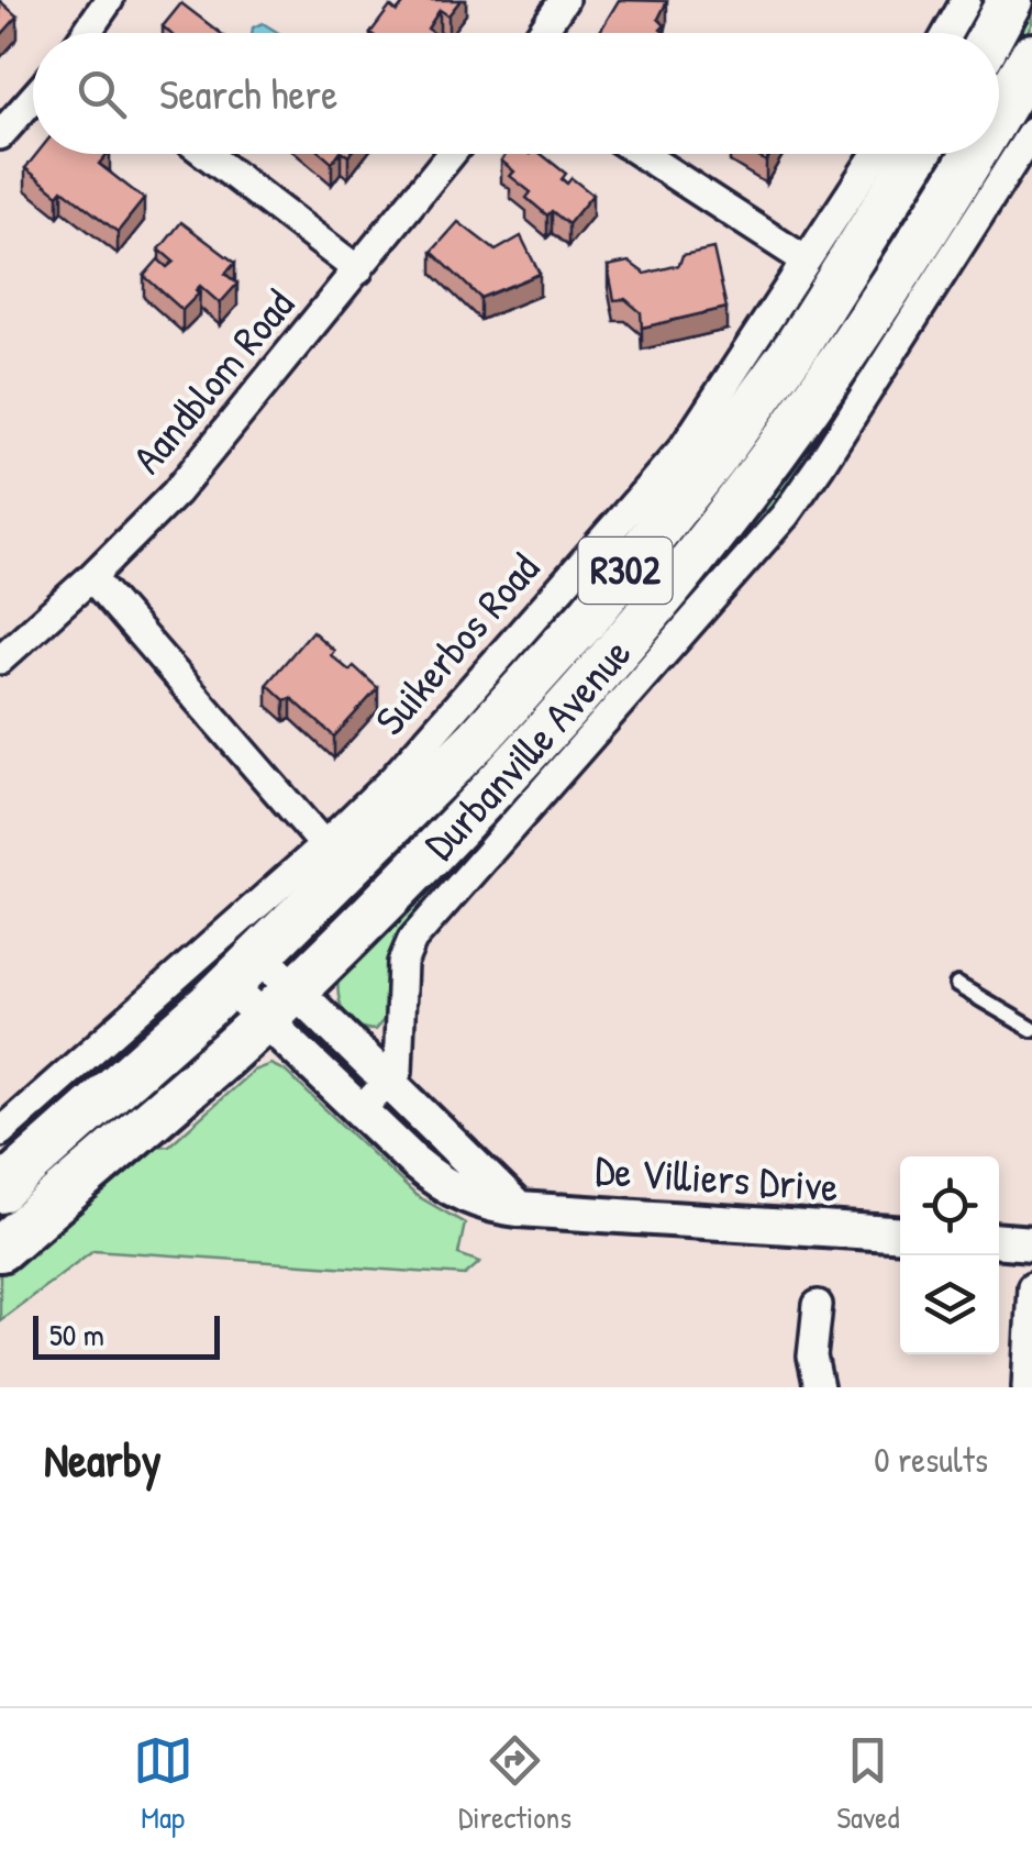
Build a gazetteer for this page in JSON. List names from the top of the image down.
{
  "streets": {
    "main road": ["R302", "Durbanville Avenue"],
    "street": ["Aandblom Road", "Suikerbos Road", "De Villiers Drive"]
  },
  "crossings": [
    ["Durbanville Avenue", "De Villiers Drive"]
  ],
  "scale_bar": "50 m",
  "page": {
    "search": "Search here",
    "scale": "50 m",
    "heading": ["Nearby", "0 results"],
    "nav": ["Map", "Directions", "Saved"]
  }
}
